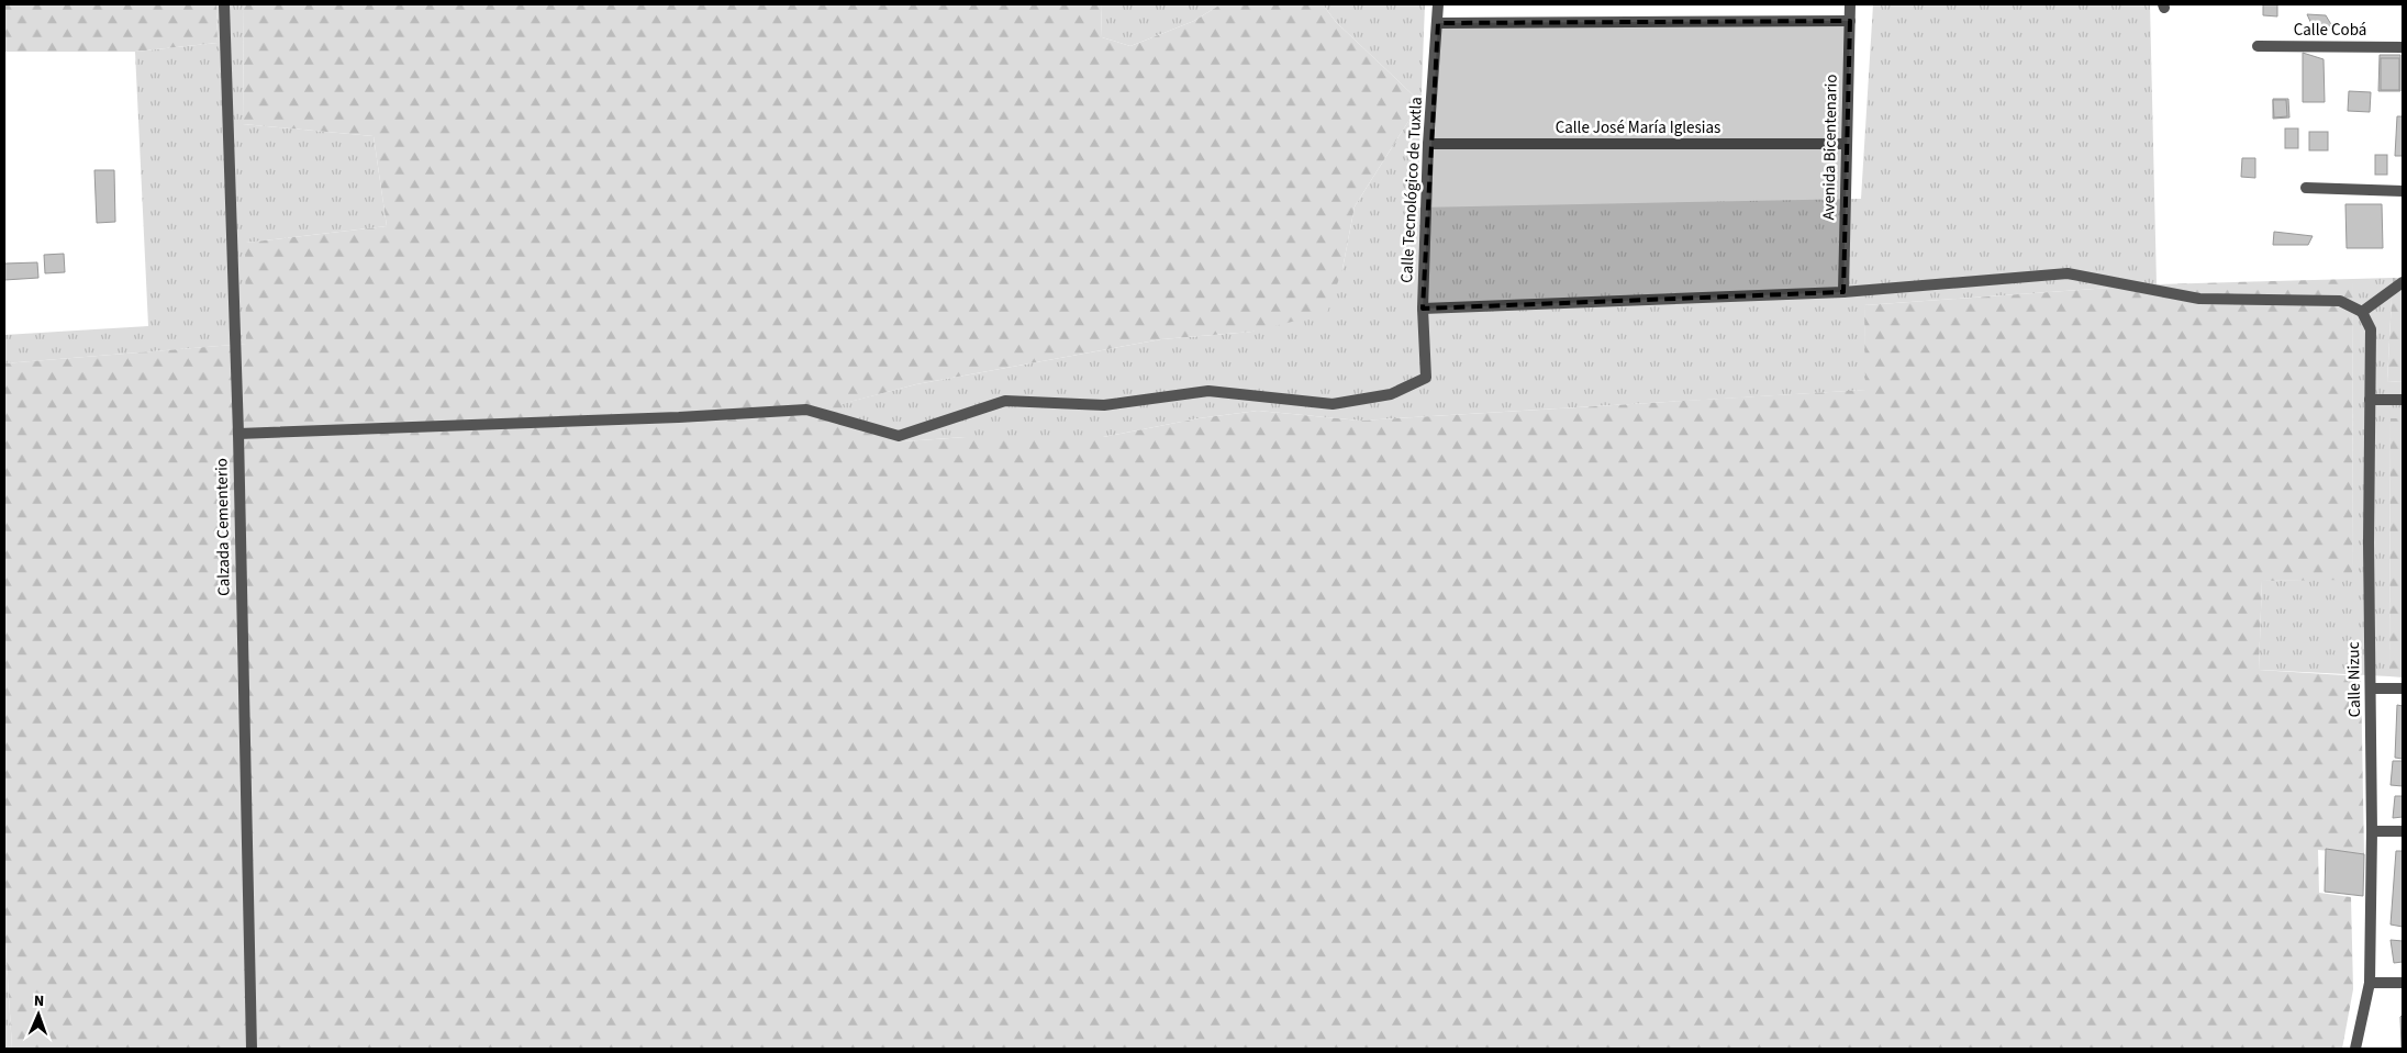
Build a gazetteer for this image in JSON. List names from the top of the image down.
{
  "streets": {
    "street": [
      "Calle Cobá",
      "Calle José María Iglesias",
      "Avenida Bicentenario",
      "Calle Tecnológico de Tuxtla",
      "Calzada Cementerio",
      "Calle Nizuc"
    ]
  },
  "crossings": [
    ["Calle José María Iglesias", "Avenida Bicentenario"],
    ["Calle José María Iglesias", "Calle Tecnológico de Tuxtla"],
    ["Calle Tecnológico de Tuxtla", "Calzada Cementerio"]
  ],
  "north": "top"
}
